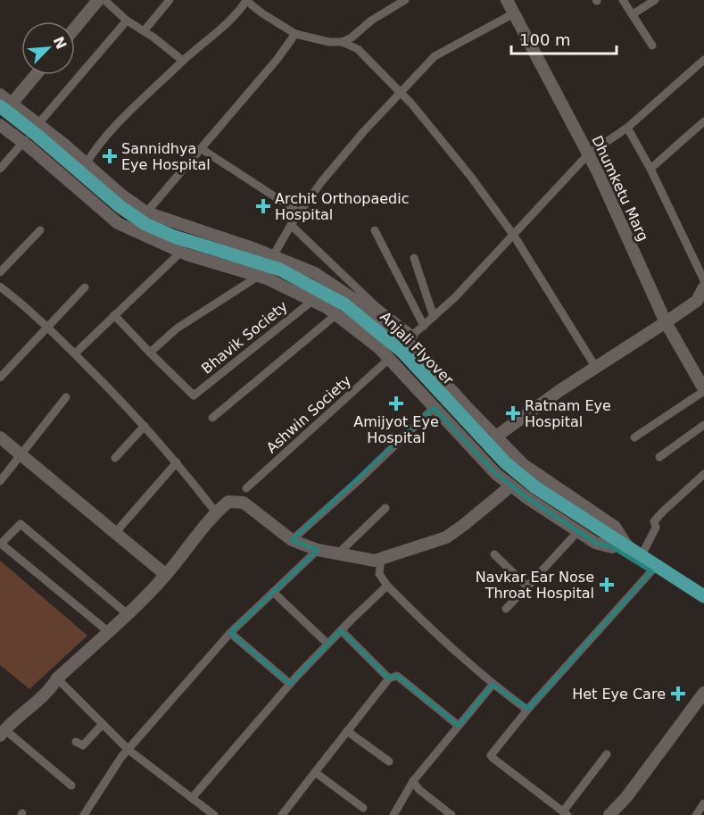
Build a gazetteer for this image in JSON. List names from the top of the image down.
{
  "streets": {
    "main road": ["Anjali Flyover"],
    "street": ["Dhumketu Marg", "Bhavik Society", "Ashwin Society"]
  },
  "places": {
    "health": [
      "Sannidhya Eye Hospital",
      "Archit Orthopaedic Hospital",
      "Amijyot Eye Hospital",
      "Ratnam Eye Hospital",
      "Navkar Ear Nose Throat Hospital",
      "Het Eye Care"
    ]
  },
  "scale_bar": "100 m",
  "north": "top right"
}
